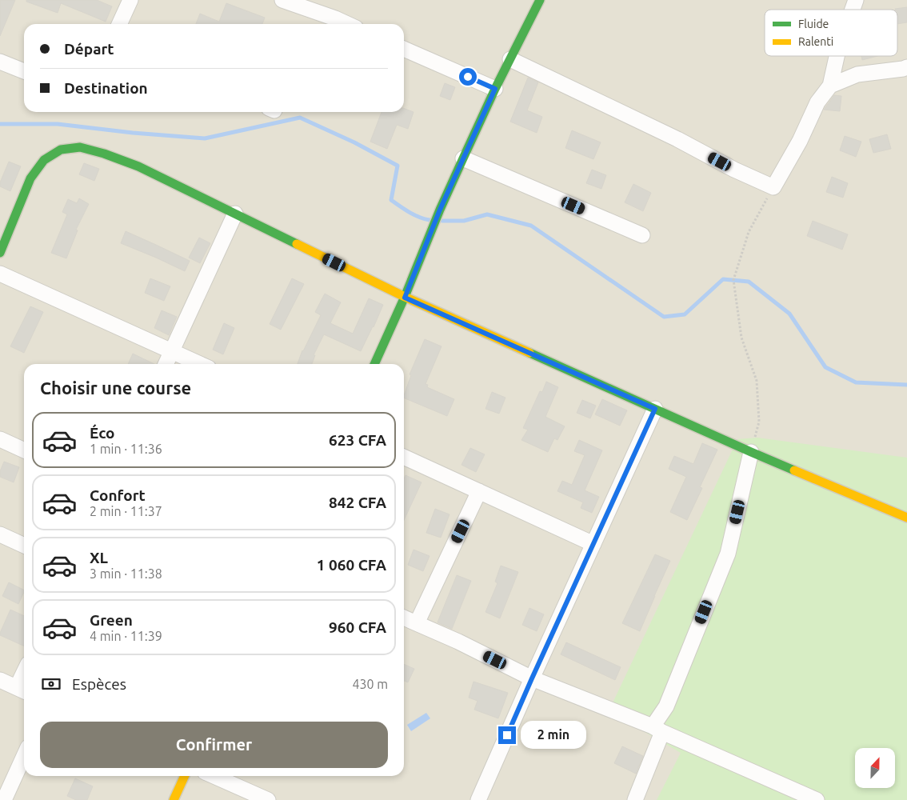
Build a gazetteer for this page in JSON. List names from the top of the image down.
{
  "legend": ["Fluide", "Ralenti"],
  "north": "top",
  "page": {
    "banner": ["Départ", "Destination"],
    "heading": "Choisir une course",
    "list": [
      {
        "name": "Éco",
        "note": "1 min · 11:36",
        "value": "623 CFA"
      },
      {
        "name": "Confort",
        "note": "2 min · 11:37",
        "value": "842 CFA"
      },
      {
        "name": "XL",
        "note": "3 min · 11:38",
        "value": "1 060 CFA"
      },
      {
        "name": "Green",
        "note": "4 min · 11:39",
        "value": "960 CFA"
      }
    ],
    "pay": ["Espèces", "430 m"],
    "buttons": "Confirmer",
    "bubble": "2 min"
  }
}
